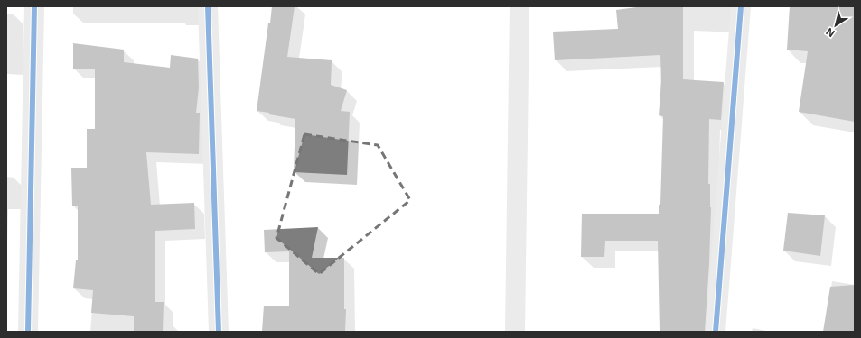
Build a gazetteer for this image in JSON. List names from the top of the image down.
{
  "north": "bottom left"
}
